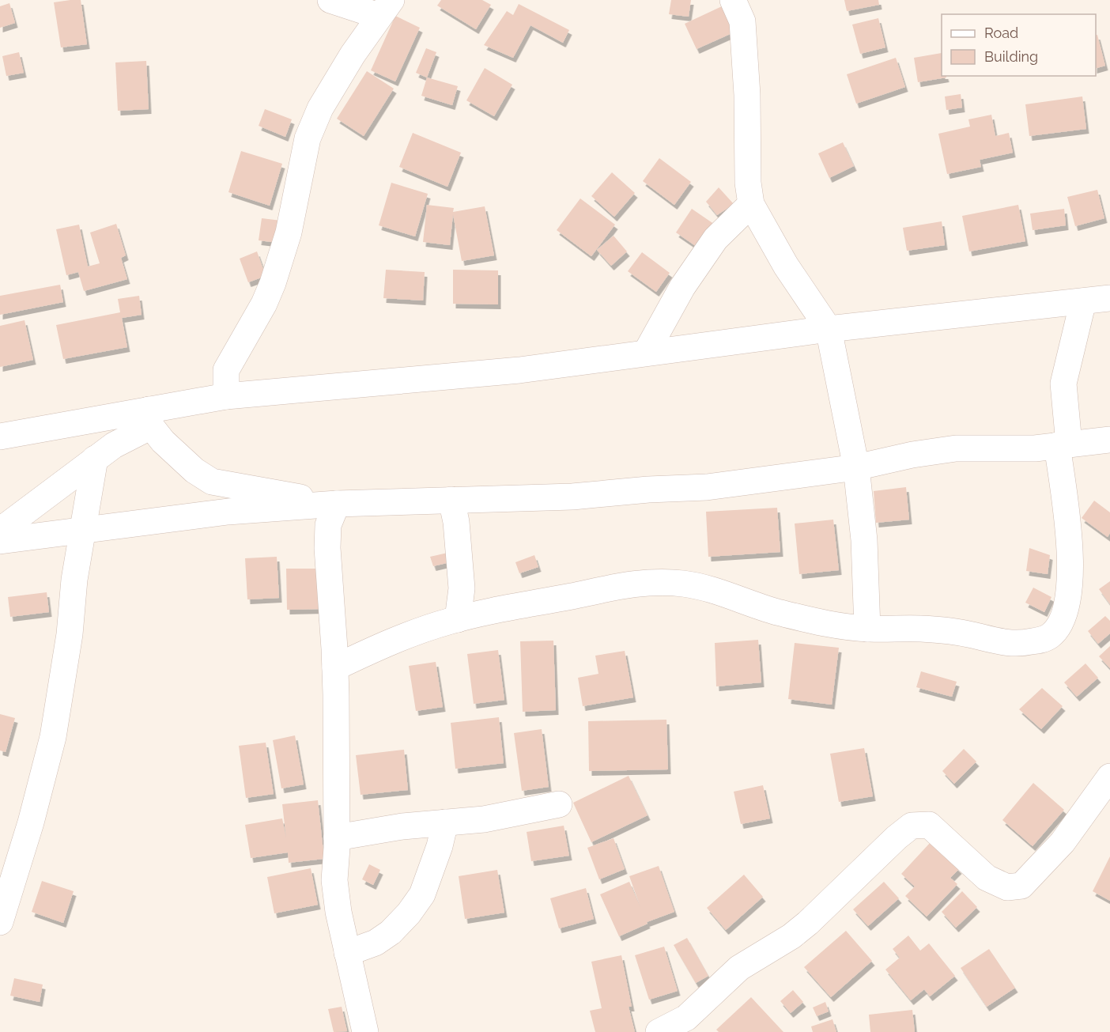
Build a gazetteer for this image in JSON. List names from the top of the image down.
{
  "legend": ["Road", "Building"]
}
